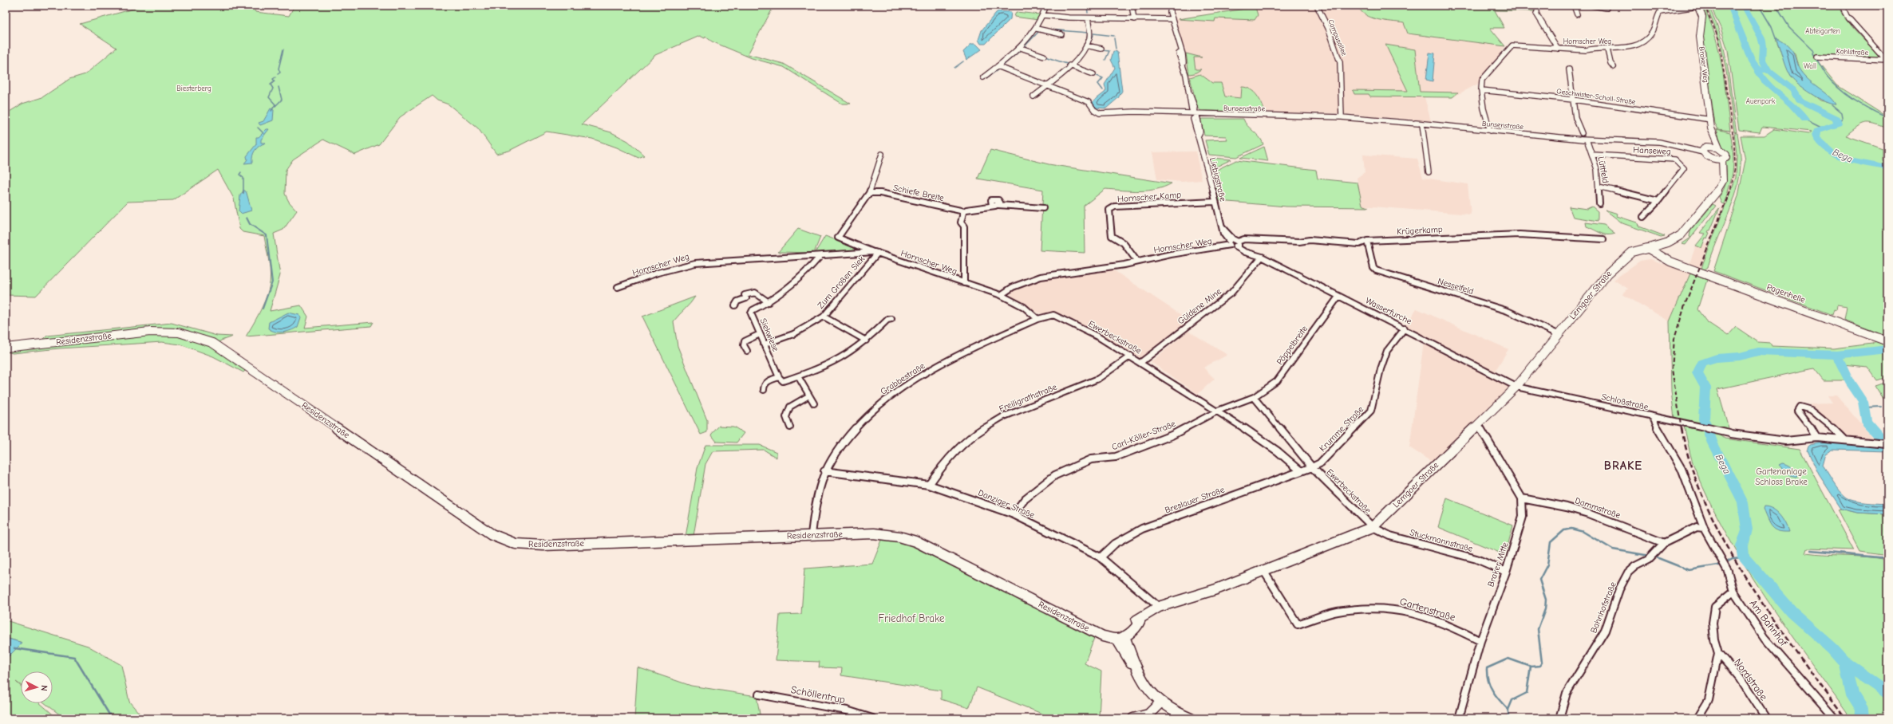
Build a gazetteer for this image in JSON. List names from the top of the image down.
{
  "streets": {
    "main road": [
      "Braker Weg",
      "Pagenhelle",
      "Lemgoer Straße",
      "Residenzstraße"
    ],
    "street": [
      "Campusallee",
      "Hornscher Weg",
      "Kohlstraße",
      "Geschwister-Scholl-Straße",
      "Bunsenstraße",
      "Hanseweg",
      "Lüttfeld",
      "Liebigstraße",
      "Schiefe Breite",
      "Hornscher Kamp",
      "Krügerkamp",
      "Zum Großen Siek",
      "Nesselfeld",
      "Güldene Mine",
      "Wasserfurche",
      "Siekwiese",
      "Ewerbeckstraße",
      "Pöppelbreite",
      "Grabbestraße",
      "Freiligrathstraße",
      "Schloßstraße",
      "Krumme Straße",
      "Carl-Köller-Straße",
      "Breslauer Straße",
      "Danziger Straße",
      "Dammstraße",
      "Stuckmannstraße",
      "Braker Mitte",
      "Bahnhofstraße",
      "Gartenstraße",
      "Am Bahnhof",
      "Nordstraße",
      "Schöllentrup"
    ]
  },
  "crossings": [
    ["Campusallee", "Bunsenstraße"],
    ["Hornscher Weg", "Braker Weg"],
    ["Hornscher Weg", "Geschwister-Scholl-Straße"],
    ["Hornscher Weg", "Liebigstraße"],
    ["Hornscher Weg", "Hornscher Kamp"],
    ["Hornscher Weg", "Krügerkamp"],
    ["Hornscher Weg", "Zum Großen Siek"],
    ["Hornscher Weg", "Wasserfurche"],
    ["Hornscher Weg", "Siekwiese"],
    ["Braker Weg", "Geschwister-Scholl-Straße"],
    ["Braker Weg", "Pagenhelle"],
    ["Braker Weg", "Lemgoer Straße"],
    ["Bunsenstraße", "Lüttfeld"],
    ["Bunsenstraße", "Liebigstraße"],
    ["Hanseweg", "Lüttfeld"],
    ["Liebigstraße", "Hornscher Kamp"],
    ["Liebigstraße", "Krügerkamp"],
    ["Liebigstraße", "Wasserfurche"],
    ["Krügerkamp", "Nesselfeld"],
    ["Krügerkamp", "Wasserfurche"],
    ["Zum Großen Siek", "Siekwiese"],
    ["Nesselfeld", "Lemgoer Straße"],
    ["Pagenhelle", "Lemgoer Straße"],
    ["Lemgoer Straße", "Wasserfurche"],
    ["Lemgoer Straße", "Ewerbeckstraße"],
    ["Lemgoer Straße", "Residenzstraße"],
    ["Lemgoer Straße", "Schloßstraße"],
    ["Lemgoer Straße", "Danziger Straße"],
    ["Lemgoer Straße", "Stuckmannstraße"],
    ["Lemgoer Straße", "Braker Mitte"],
    ["Lemgoer Straße", "Gartenstraße"],
    ["Güldene Mine", "Wasserfurche"],
    ["Güldene Mine", "Ewerbeckstraße"],
    ["Wasserfurche", "Pöppelbreite"],
    ["Wasserfurche", "Schloßstraße"],
    ["Wasserfurche", "Krumme Straße"],
    ["Ewerbeckstraße", "Pöppelbreite"],
    ["Ewerbeckstraße", "Grabbestraße"],
    ["Ewerbeckstraße", "Freiligrathstraße"],
    ["Ewerbeckstraße", "Krumme Straße"],
    ["Ewerbeckstraße", "Carl-Köller-Straße"],
    ["Ewerbeckstraße", "Breslauer Straße"],
    ["Ewerbeckstraße", "Stuckmannstraße"],
    ["Residenzstraße", "Grabbestraße"],
    ["Grabbestraße", "Danziger Straße"],
    ["Freiligrathstraße", "Danziger Straße"],
    ["Carl-Köller-Straße", "Danziger Straße"],
    ["Breslauer Straße", "Danziger Straße"],
    ["Dammstraße", "Braker Mitte"],
    ["Dammstraße", "Bahnhofstraße"],
    ["Stuckmannstraße", "Braker Mitte"],
    ["Braker Mitte", "Gartenstraße"],
    ["Bahnhofstraße", "Am Bahnhof"]
  ],
  "districts": ["BRAKE"],
  "water": ["Bega"],
  "parks": [
    "Abteigarten",
    "Wall",
    "Biesterberg",
    "Auenpark",
    "Gartenanlage Schloss Brake",
    "Friedhof Brake"
  ],
  "north": "right"
}
